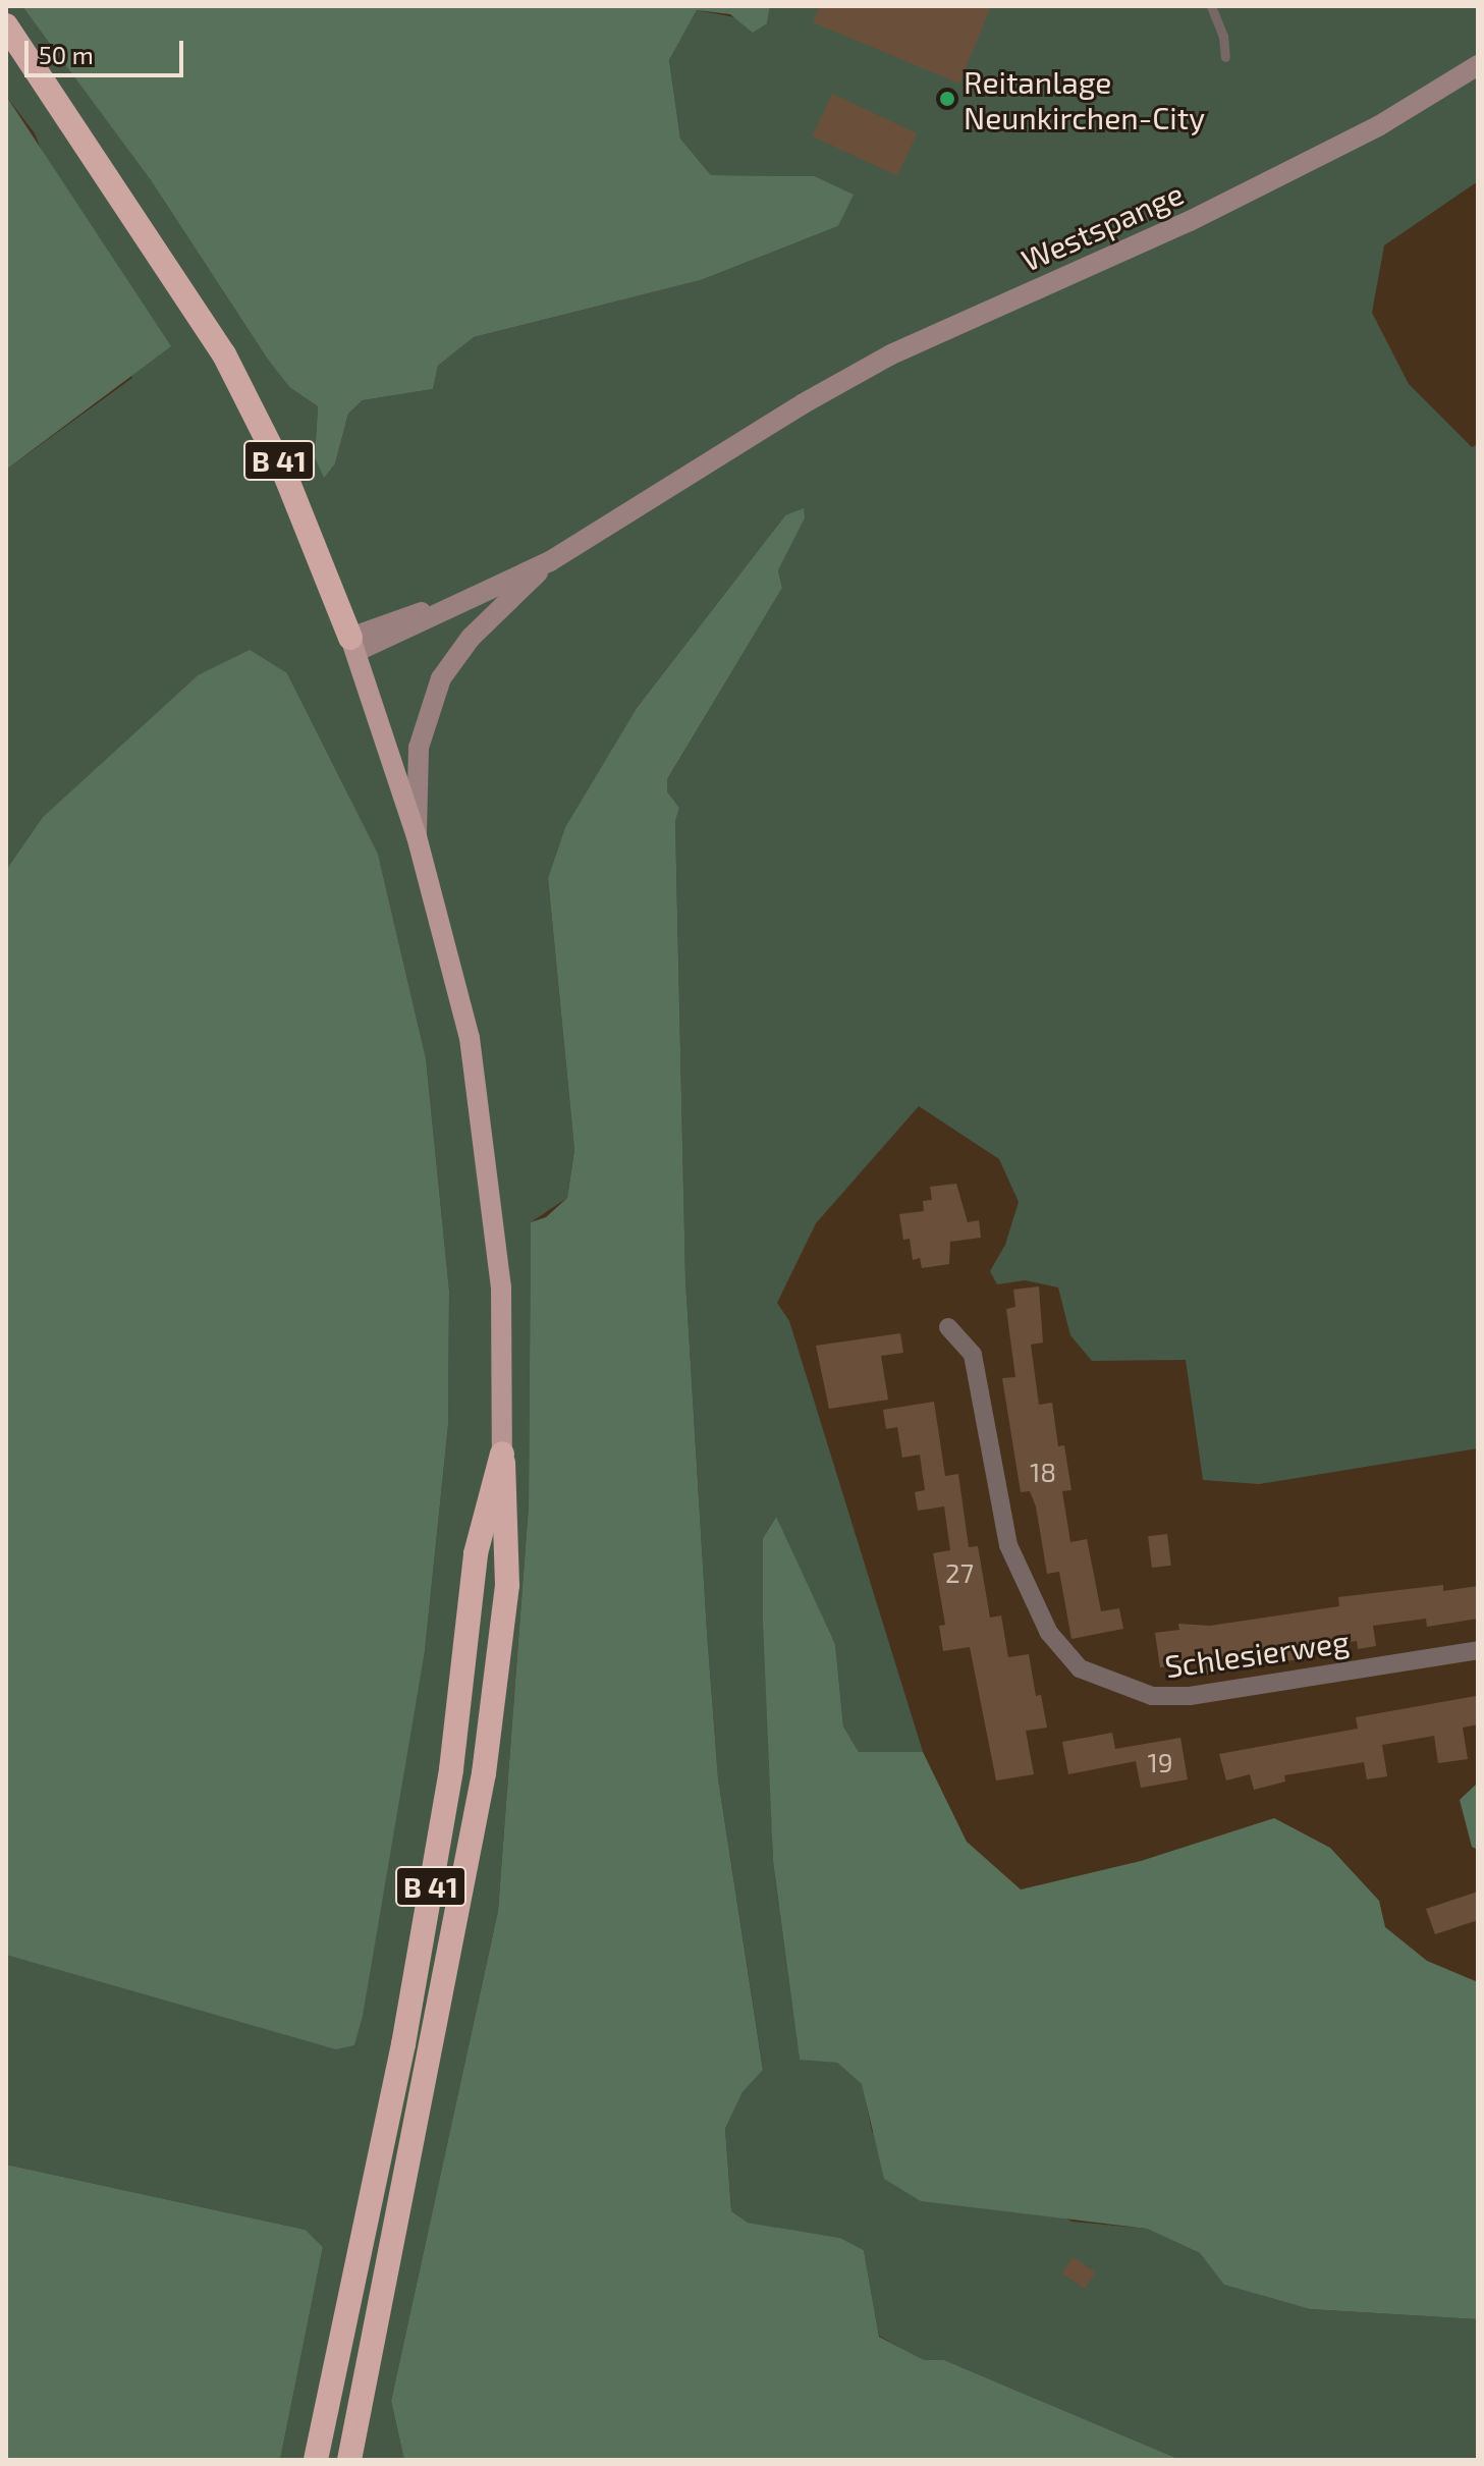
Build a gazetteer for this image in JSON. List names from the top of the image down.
{
  "streets": {
    "highway": ["B 41"],
    "main road": ["Westspange"],
    "street": ["Schlesierweg"]
  },
  "places": ["Reitanlage Neunkirchen-City"],
  "house_numbers": ["18", "27", "19"],
  "scale_bar": "50 m"
}
